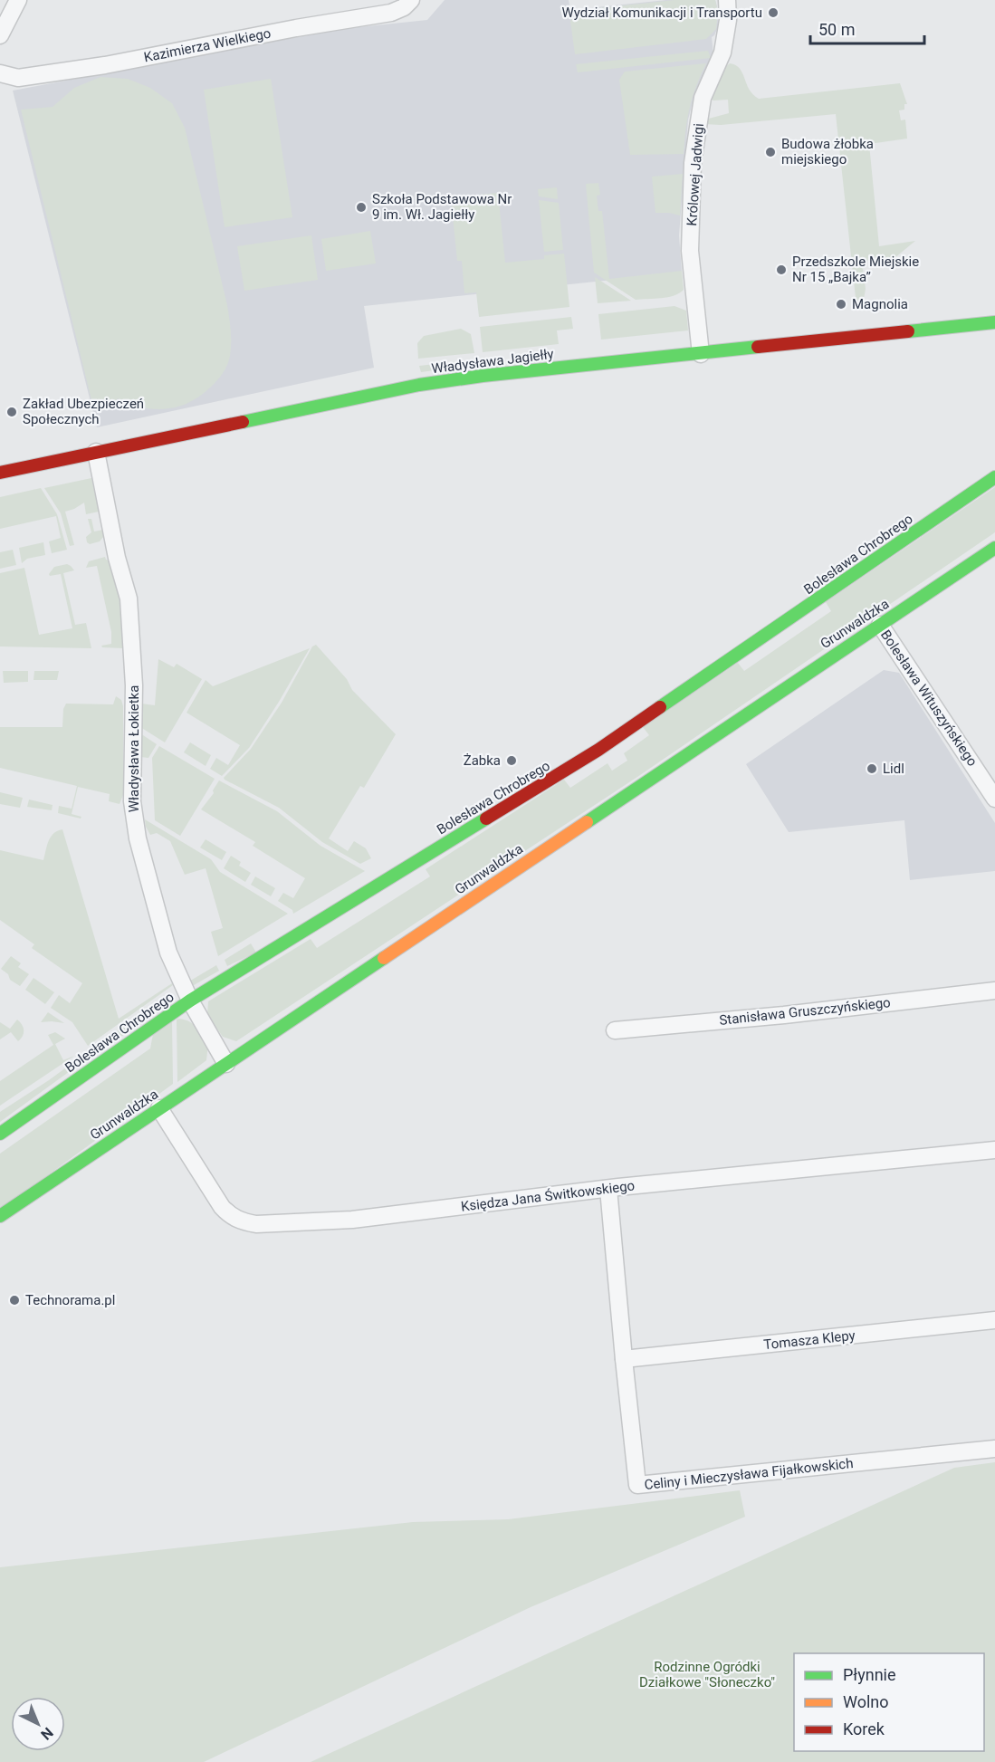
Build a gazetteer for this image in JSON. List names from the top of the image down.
{
  "streets": {
    "street": [
      "Kazimierza Wielkiego",
      "Królowej Jadwigi",
      "Władysława Jagiełły",
      "Bolesława Chrobrego",
      "Grunwaldzka",
      "Bolesława Wituszyńskiego",
      "Władysława Łokietka",
      "Stanisława Gruszczyńskiego",
      "Księdza Jana Świtkowskiego",
      "Tomasza Klepy",
      "Celiny i Mieczysława Fijałkowskich"
    ]
  },
  "crossings": [
    ["Królowej Jadwigi", "Władysława Jagiełły"],
    ["Władysława Jagiełły", "Władysława Łokietka"],
    ["Bolesława Chrobrego", "Władysława Łokietka"],
    ["Grunwaldzka", "Bolesława Wituszyńskiego"],
    ["Grunwaldzka", "Władysława Łokietka"],
    ["Grunwaldzka", "Księdza Jana Świtkowskiego"],
    ["Księdza Jana Świtkowskiego", "Celiny i Mieczysława Fijałkowskich"],
    ["Tomasza Klepy", "Celiny i Mieczysława Fijałkowskich"]
  ],
  "parks": ["Rodzinne Ogródki Działkowe \"Słoneczko\""],
  "places": [
    "Wydział Komunikacji i Transportu",
    "Budowa żłobka miejskiego",
    "Szkoła Podstawowa Nr 9 im. Wł. Jagiełły",
    "Przedszkole Miejskie Nr 15 „Bajka”",
    "Magnolia",
    "Zakład Ubezpieczeń Społecznych",
    "Żabka",
    "Lidl",
    "Technorama.pl"
  ],
  "legend": ["Płynnie", "Wolno", "Korek"],
  "scale_bar": "50 m",
  "north": "bottom right"
}
